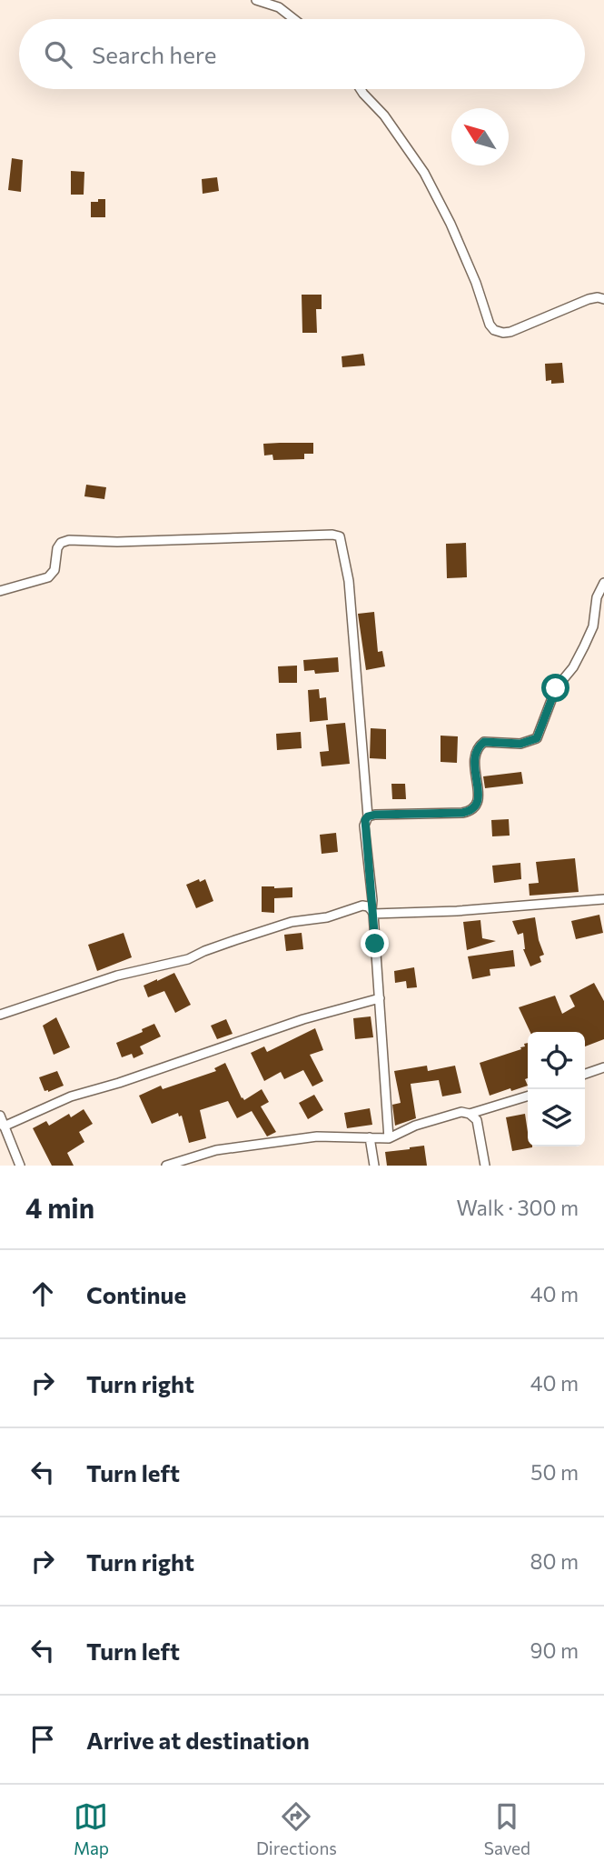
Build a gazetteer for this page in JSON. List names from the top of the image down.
{
  "north": "top left",
  "page": {
    "search": "Search here",
    "heading": ["4 min", "Walk · 300 m"],
    "list": [
      ["Continue", "40 m"],
      ["Turn right", "40 m"],
      ["Turn left", "50 m"],
      ["Turn right", "80 m"],
      ["Turn left", "90 m"],
      "Arrive at destination"
    ],
    "nav": ["Map", "Directions", "Saved"]
  }
}
